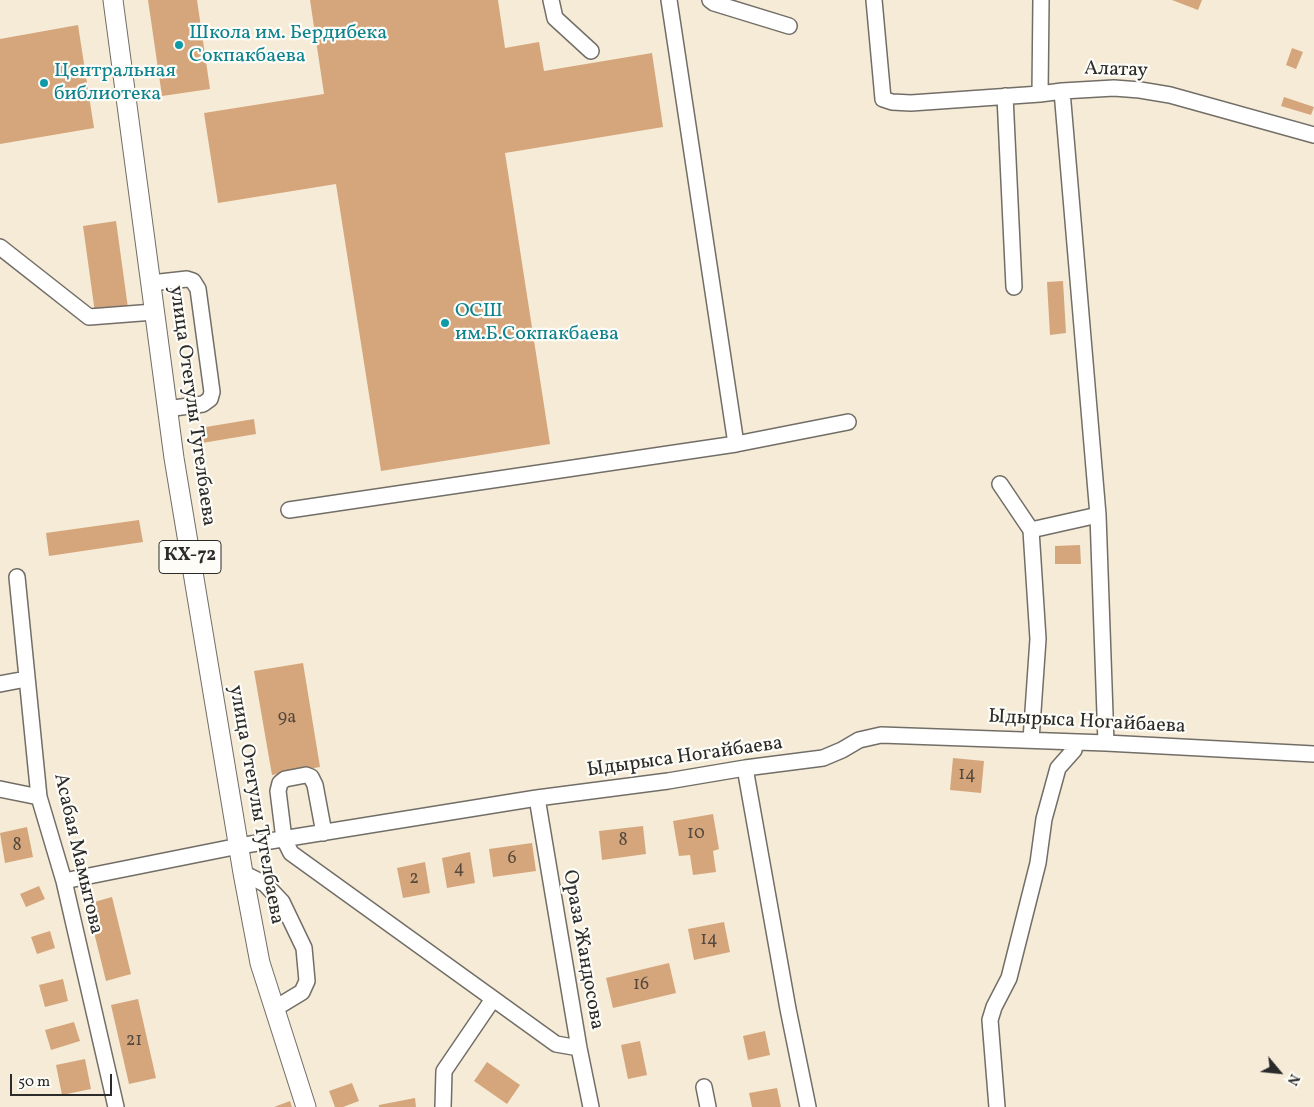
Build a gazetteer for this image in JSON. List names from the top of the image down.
{
  "streets": {
    "main road": ["улица Отегулы Тугелбаева", "КХ-72"],
    "street": [
      "Алатау",
      "Ыдырыса Ногайбаева",
      "Асабая Мамытова",
      "Ораза Жандосова"
    ]
  },
  "crossings": [
    ["улица Отегулы Тугелбаева", "Ыдырыса Ногайбаева"],
    ["Ыдырыса Ногайбаева", "Асабая Мамытова"],
    ["Ыдырыса Ногайбаева", "Ораза Жандосова"]
  ],
  "places": ["Школа им. Бердибека Сокпакбаева", "Центральная библиотека", "ОСШ им.Б.Сокпакбаева"],
  "house_numbers": [
    "9а",
    "14",
    "10",
    "8",
    "8",
    "6",
    "4",
    "2",
    "14",
    "16",
    "21"
  ],
  "scale_bar": "50 m",
  "north": "bottom right"
}
